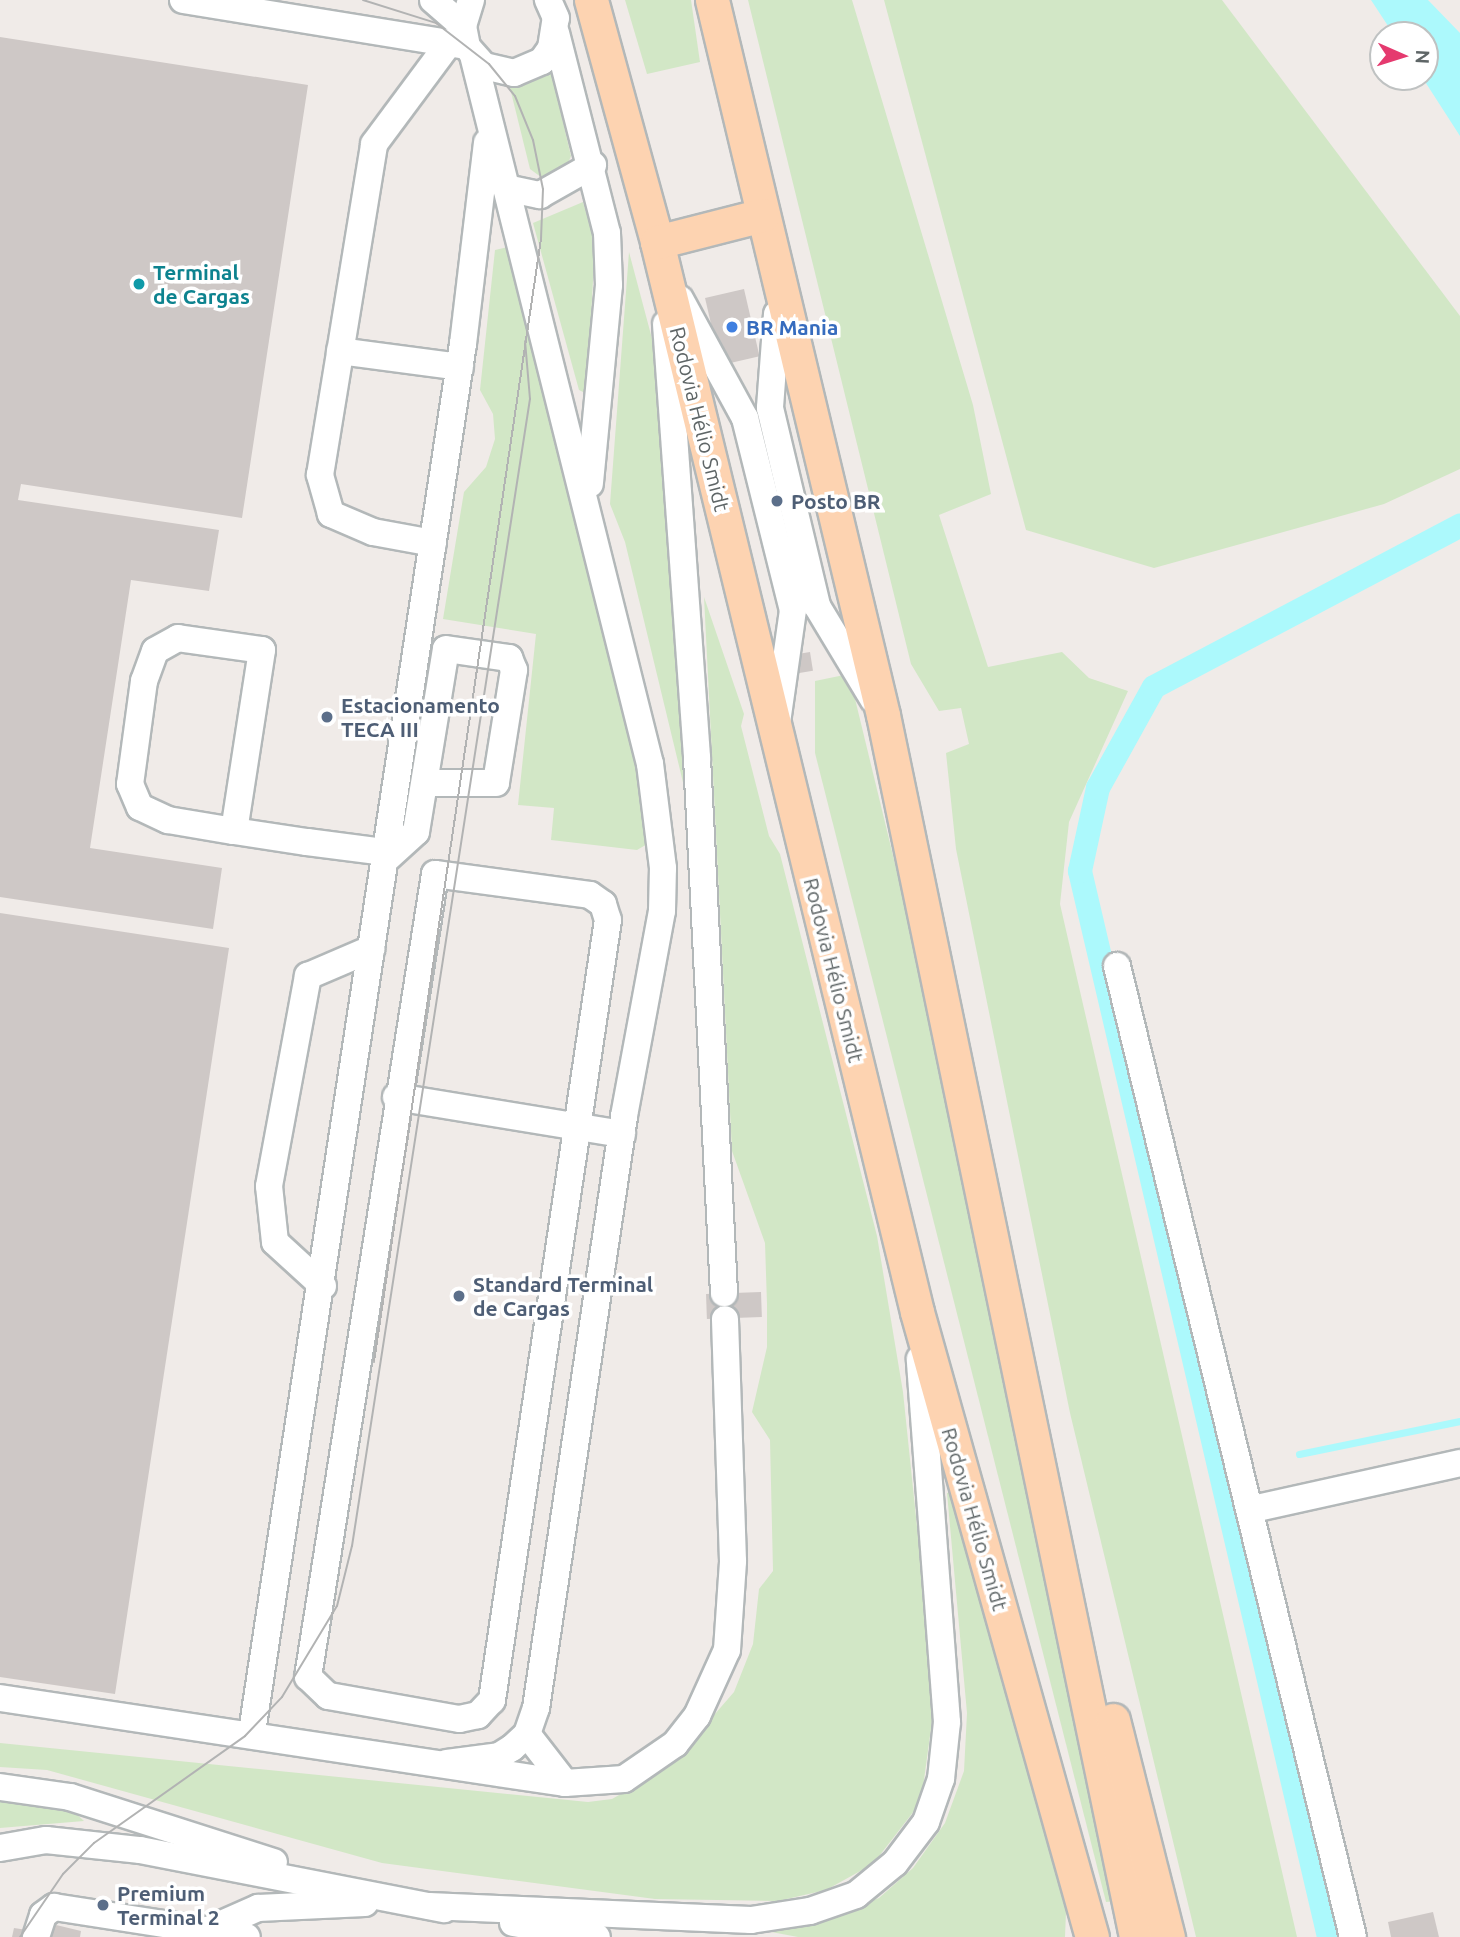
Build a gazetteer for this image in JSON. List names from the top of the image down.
{
  "streets": {
    "main road": ["Rodovia Hélio Smidt"]
  },
  "places": [
    "Terminal de Cargas",
    "BR Mania",
    "Posto BR",
    "Estacionamento TECA III",
    "Standard Terminal de Cargas",
    "Premium Terminal 2"
  ],
  "north": "right"
}
